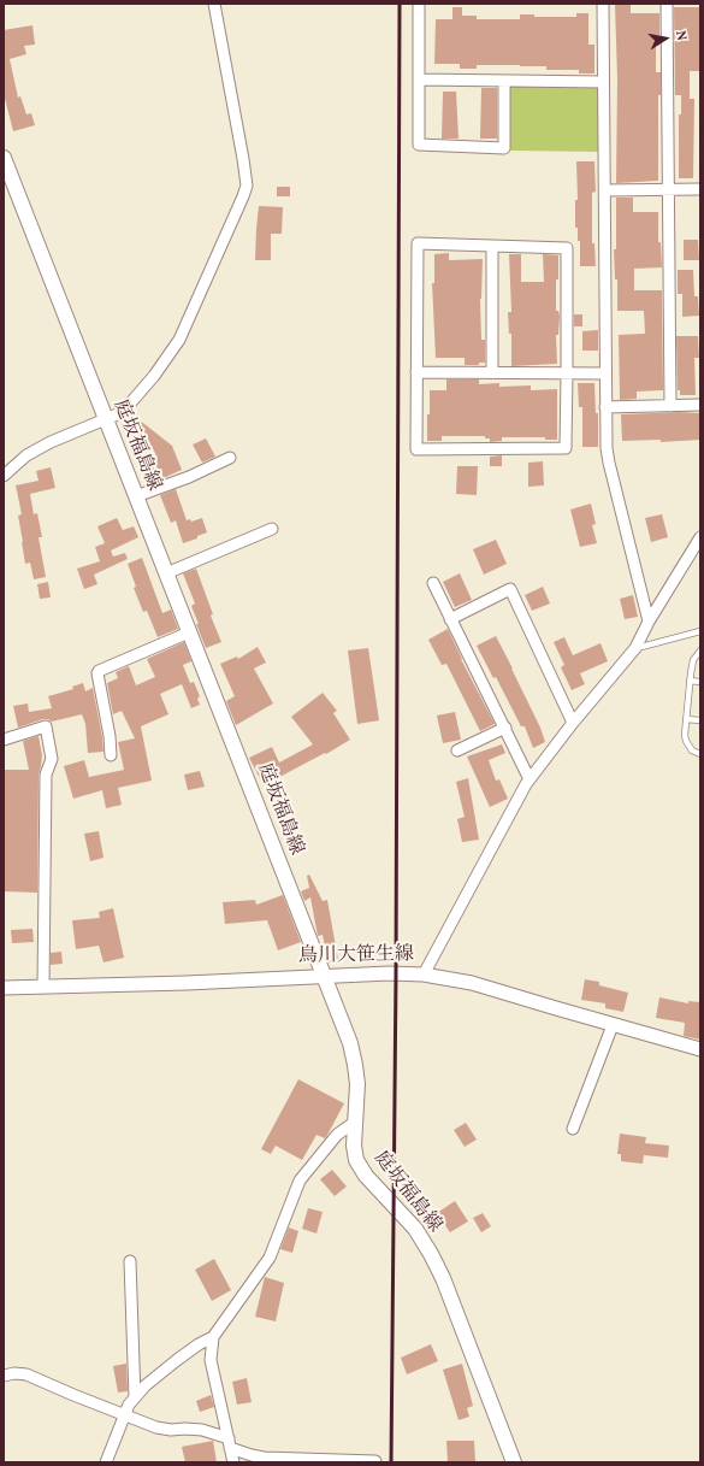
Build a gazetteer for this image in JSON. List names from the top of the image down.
{
  "streets": {
    "main road": ["庭坂福島線"],
    "street": ["鳥川大笹生線"]
  },
  "crossings": [
    ["庭坂福島線", "鳥川大笹生線"]
  ],
  "north": "right"
}
